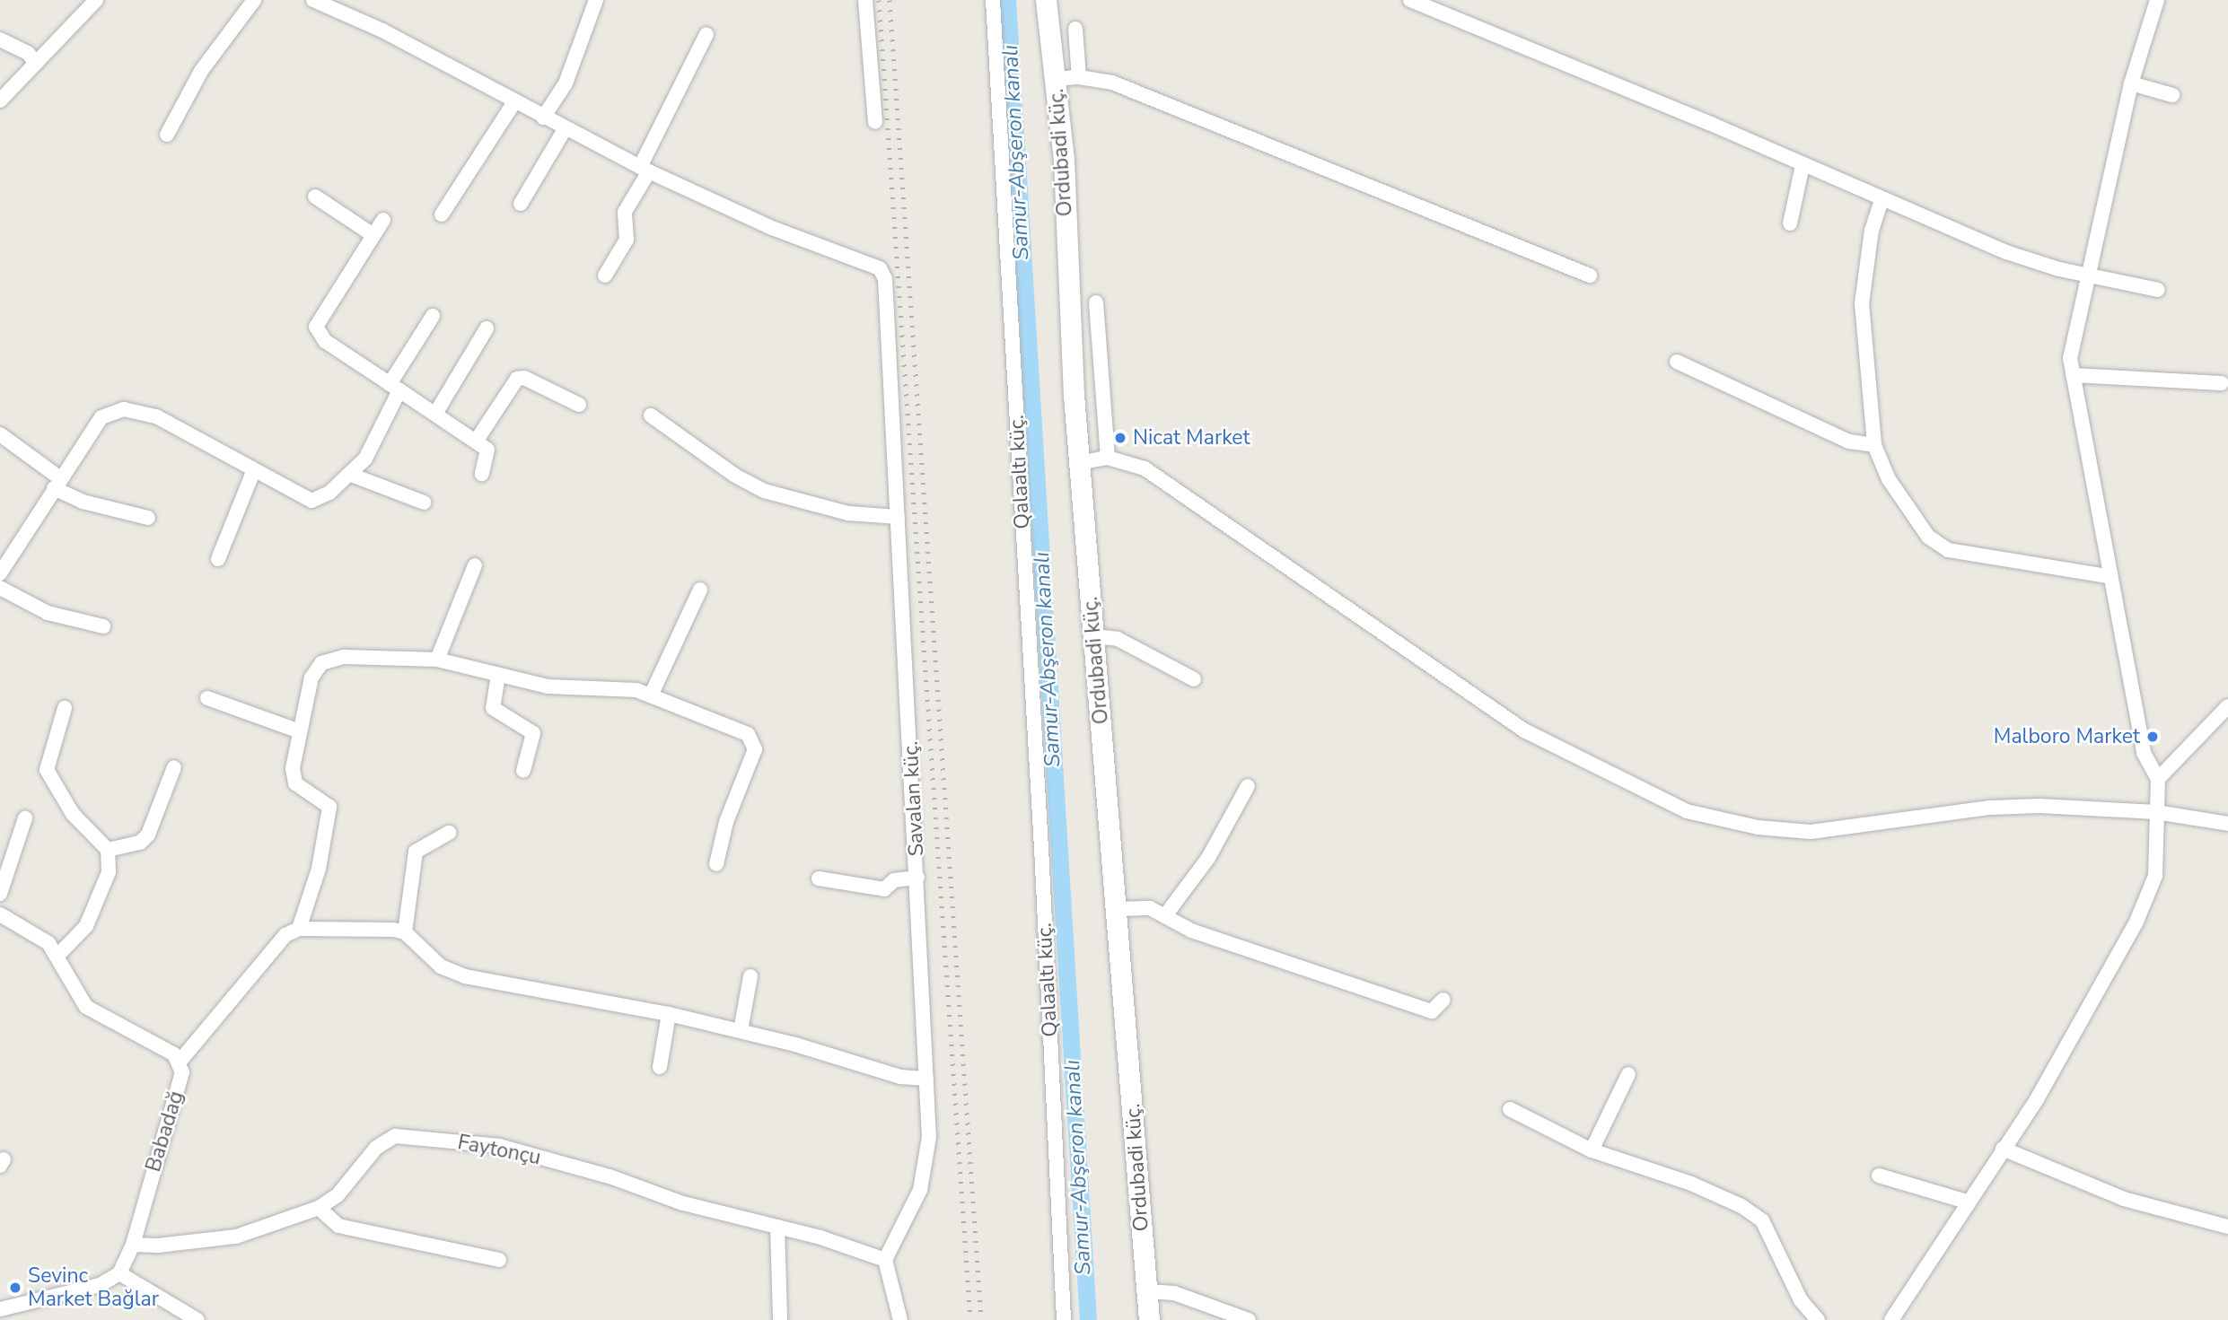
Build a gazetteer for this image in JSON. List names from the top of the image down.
{
  "streets": {
    "street": [
      "Ordubadi küç.",
      "Qalaaltı küç.",
      "Savalan küç.",
      "Babadağ",
      "Faytonçu"
    ]
  },
  "crossings": [
    ["Savalan küç.", "Faytonçu"],
    ["Babadağ", "Faytonçu"]
  ],
  "water": ["Samur-Abşeron kanalı"],
  "places": ["Nicat Market", "Malboro Market", "Sevinc Market Bağlar"]
}
